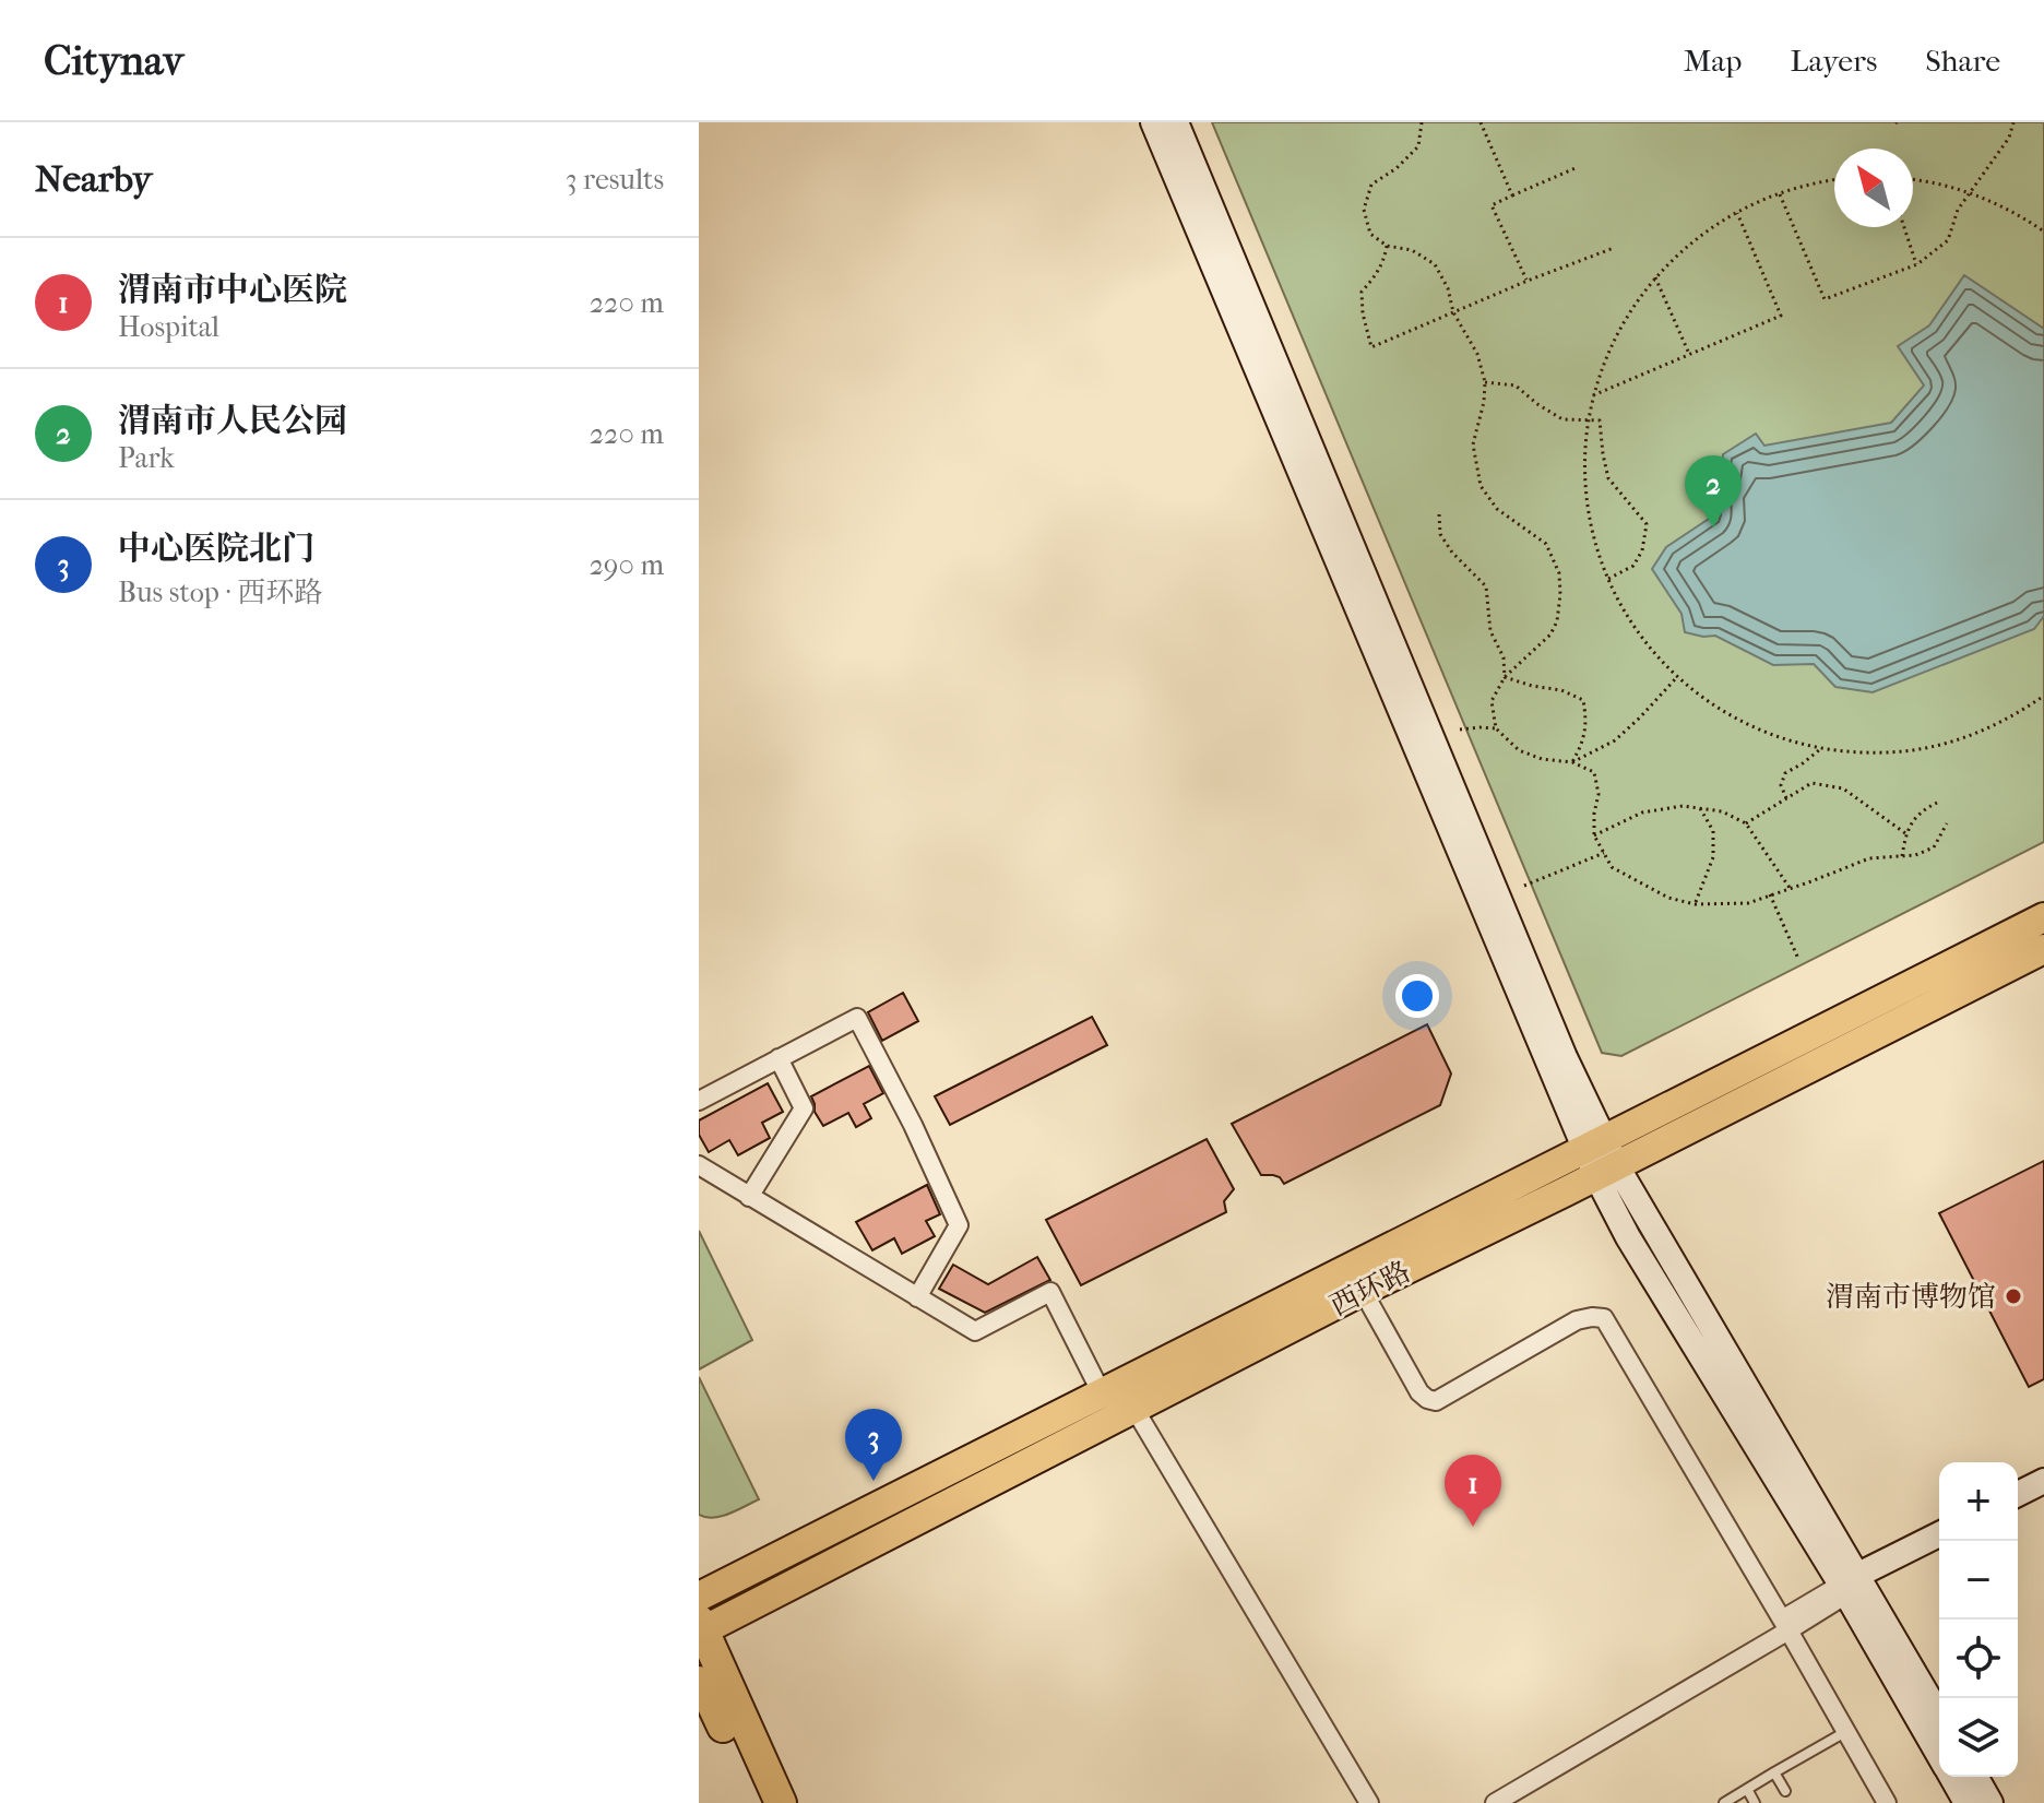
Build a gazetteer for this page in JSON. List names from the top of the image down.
{
  "streets": {
    "main road": ["西环路"]
  },
  "places": ["渭南市博物馆"],
  "north": "top left",
  "page": {
    "header": "Citynav",
    "nav": ["Map", "Layers", "Share"],
    "heading": ["Nearby", "3 results"],
    "list": [
      {
        "mark": "1",
        "name": "渭南市中心医院",
        "note": "Hospital",
        "value": "220 m"
      },
      {
        "mark": "2",
        "name": "渭南市人民公园",
        "note": "Park",
        "value": "220 m"
      },
      {
        "mark": "3",
        "name": "中心医院北门",
        "note": "Bus stop · 西环路",
        "value": "290 m"
      }
    ],
    "pins": ["2", "3", "1"],
    "map_buttons": ["+", "−"]
  }
}
